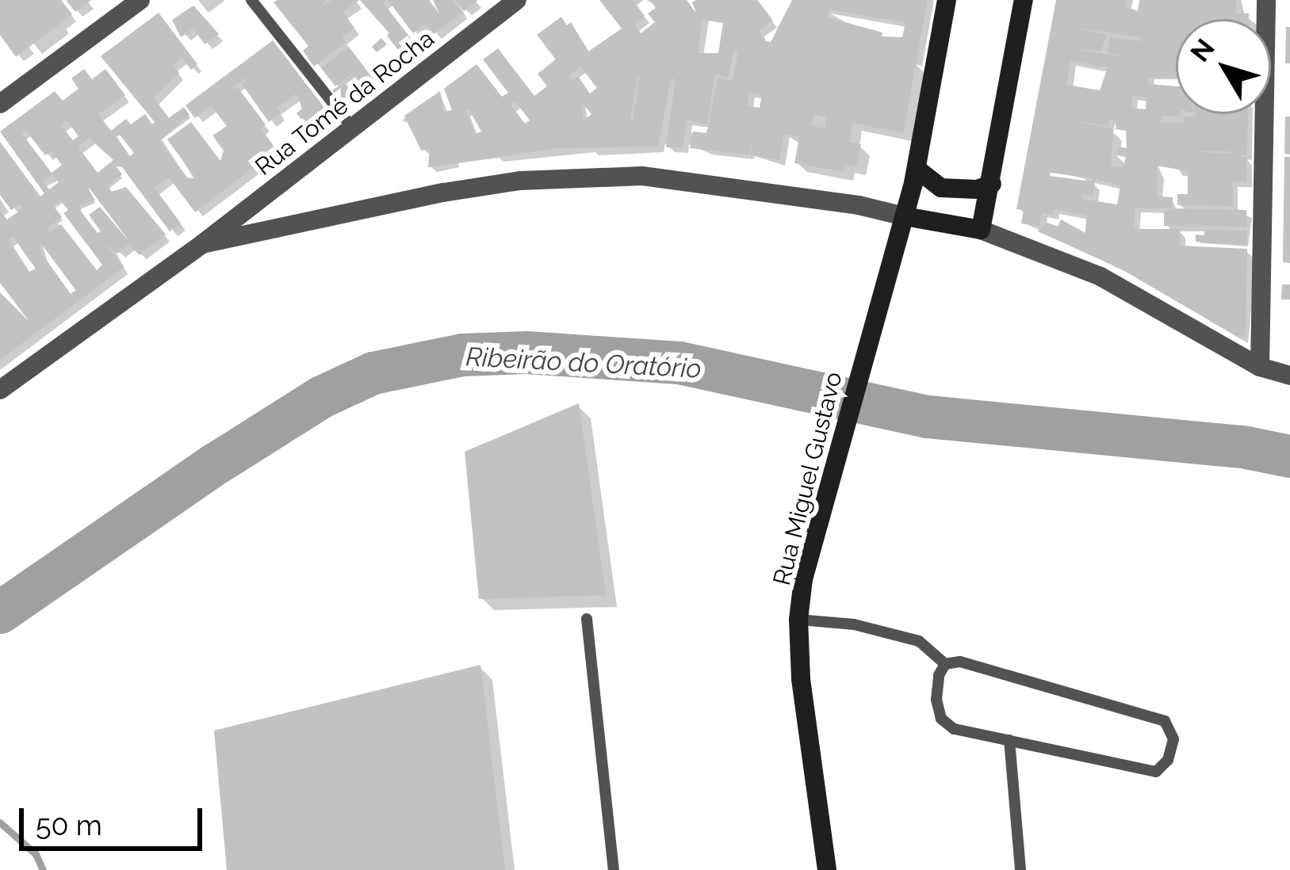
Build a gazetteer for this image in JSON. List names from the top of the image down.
{
  "streets": {
    "street": ["Rua Tomé da Rocha", "Rua Miguel Gustavo"]
  },
  "water": ["Ribeirão do Oratório"],
  "scale_bar": "50 m",
  "north": "top left"
}
